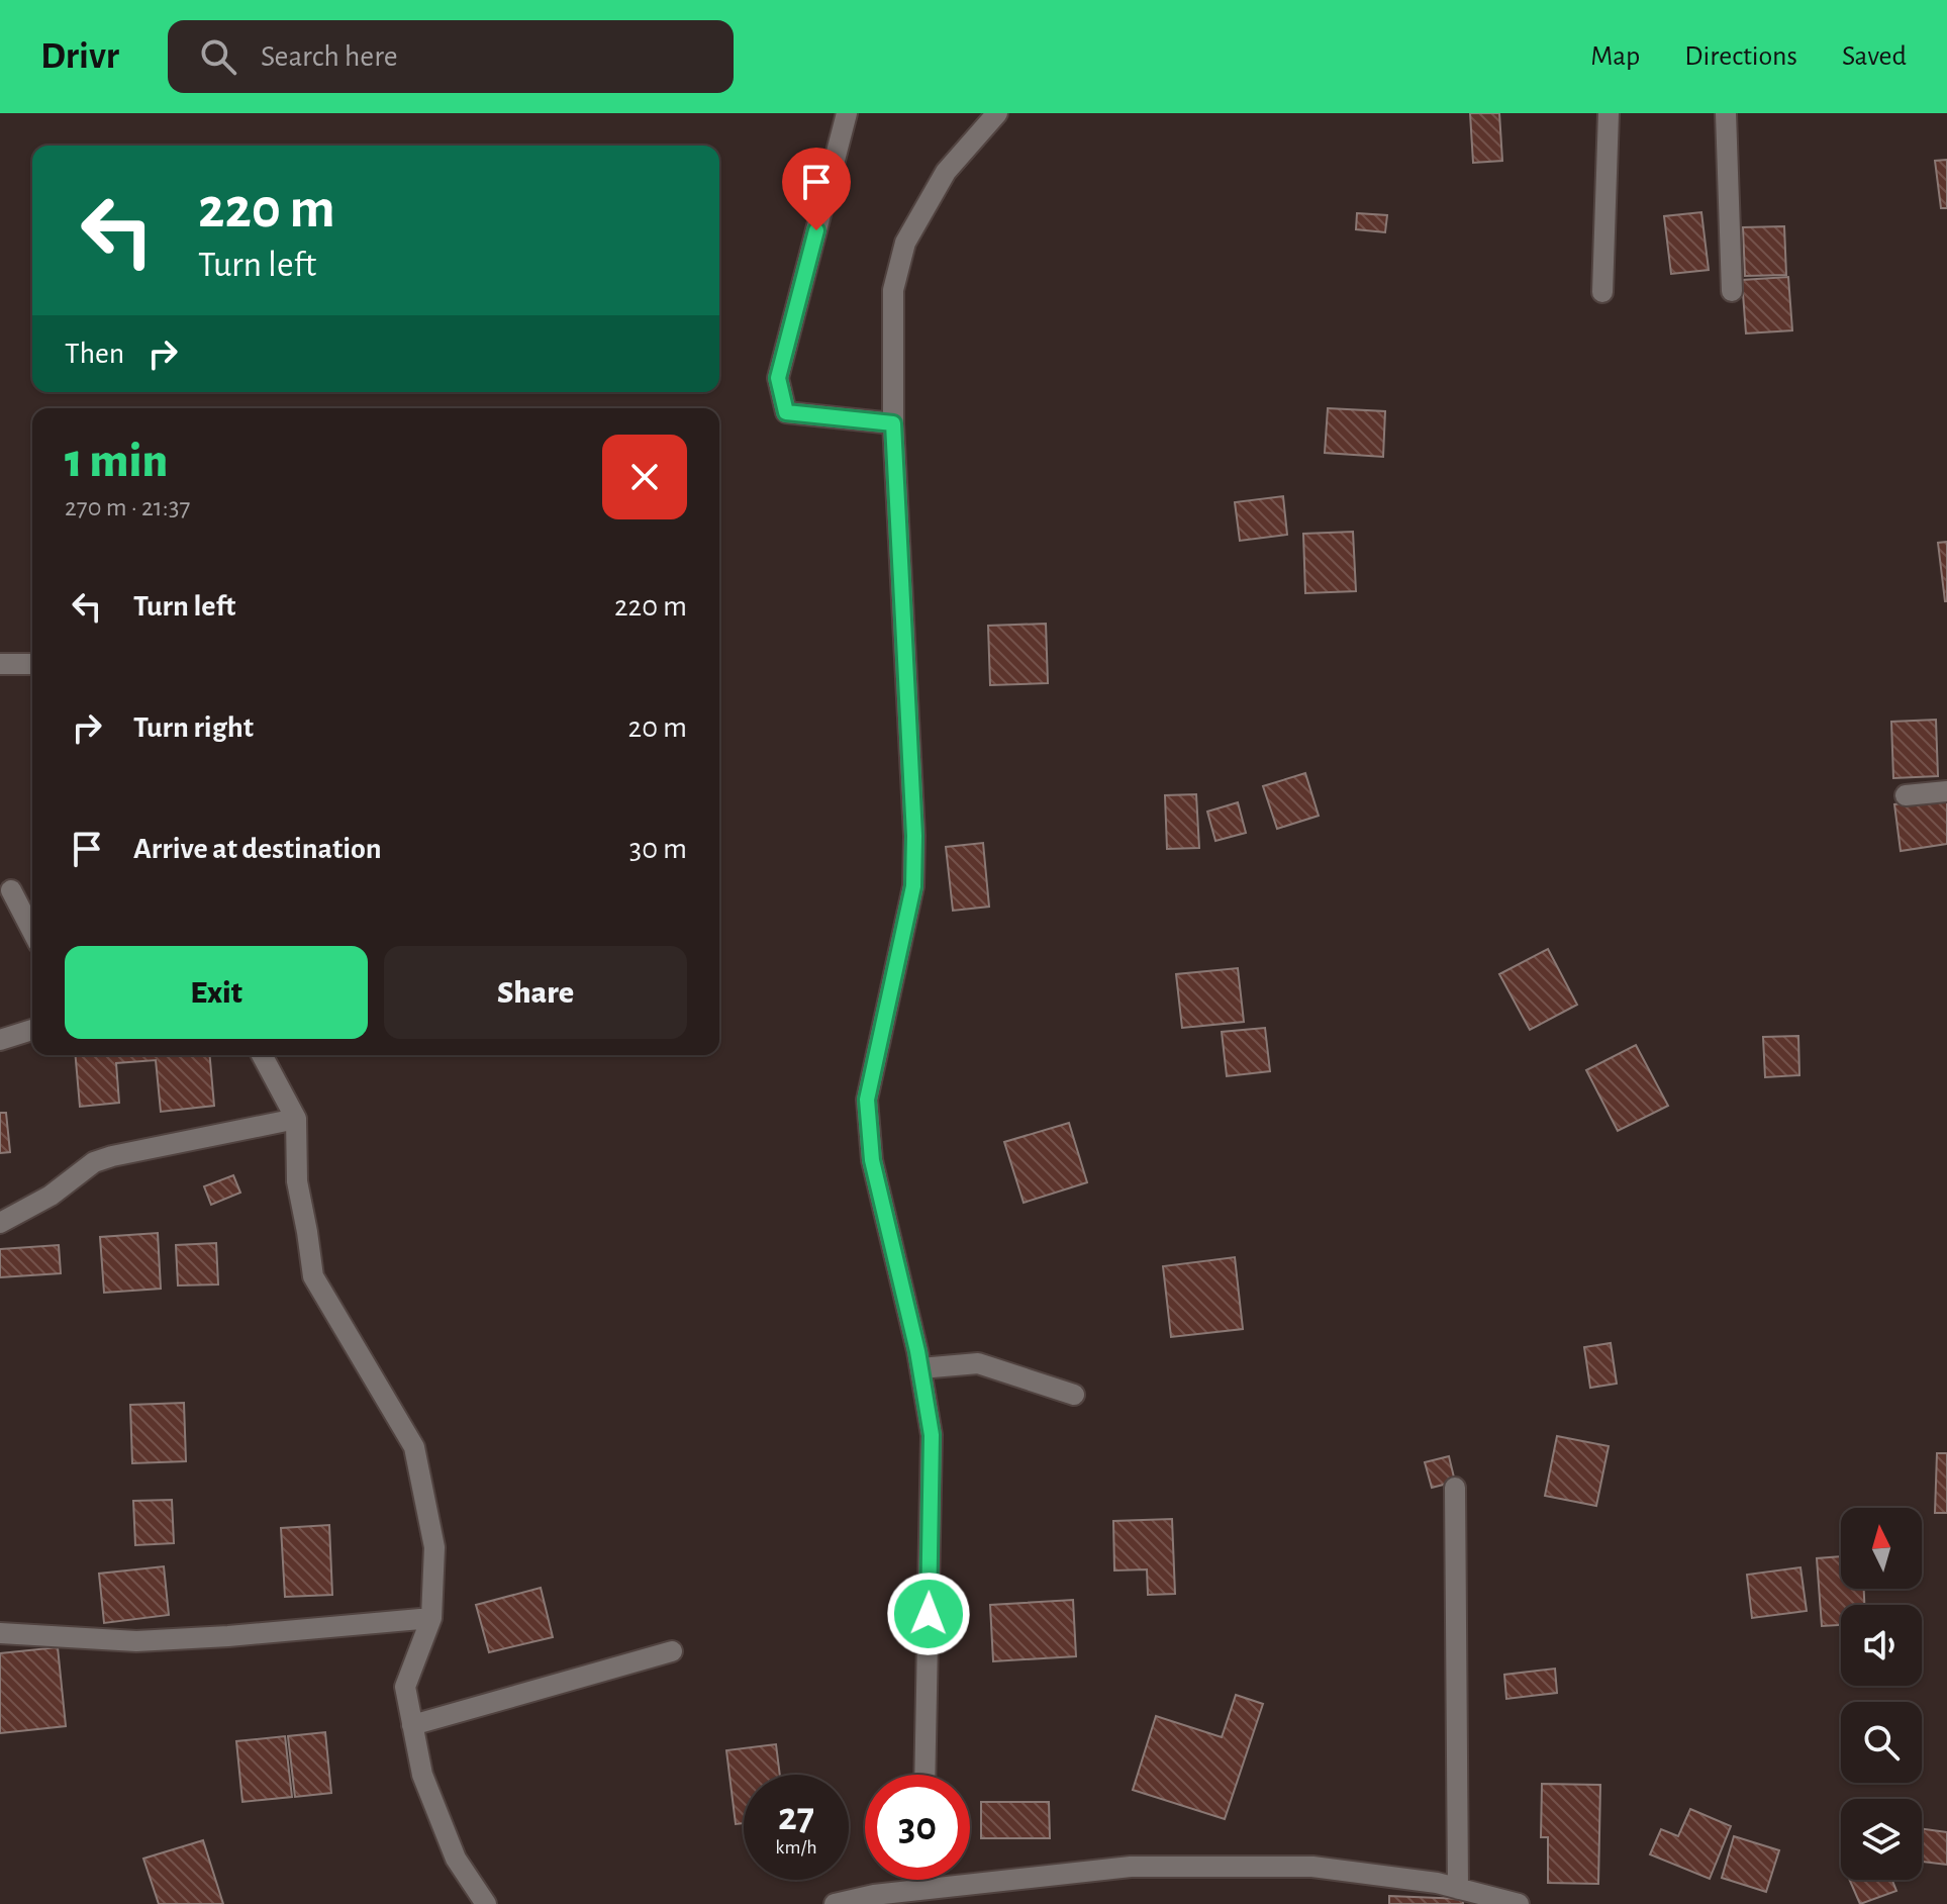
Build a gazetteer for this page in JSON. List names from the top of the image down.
{
  "north": "top",
  "page": {
    "header": "Drivr",
    "search": "Search here",
    "nav": ["Map", "Directions", "Saved"],
    "turn": ["220 m", "Turn left"],
    "then": "Then",
    "heading": ["1 min", "270 m · 21:37"],
    "list": [
      {
        "name": "Turn left",
        "value": "220 m"
      },
      {
        "name": "Turn right",
        "value": "20 m"
      },
      {
        "name": "Arrive at destination",
        "value": "30 m"
      }
    ],
    "buttons": ["Exit", "Share"],
    "speed": "27 km/h",
    "limit": "30"
  }
}
